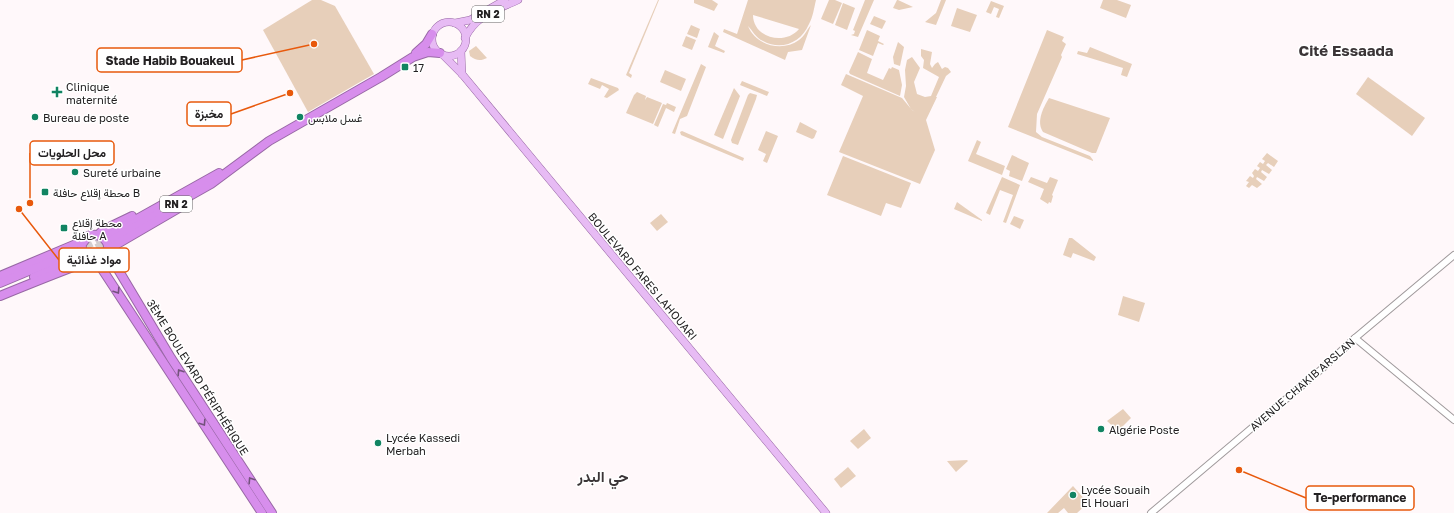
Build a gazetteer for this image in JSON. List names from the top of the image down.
{
  "streets": {
    "highway": ["RN 2", "3ÈME BOULEVARD PÉRIPHÉRIQUE"],
    "main road": ["BOULEVARD FARES LAHOUARI", "AVENUE CHAKIB ARSLAN"]
  },
  "crossings": [
    ["RN 2", "BOULEVARD FARES LAHOUARI"]
  ],
  "districts": ["Cité Essaada", "حي البدر"],
  "places": {
    "other": [
      "Stade Habib Bouakeul",
      "مخبزة",
      "Bureau de poste",
      "غسل ملابس",
      "Sureté urbaine",
      "محل الحلويات",
      "مواد غذائية",
      "Algérie Poste",
      "Lycée Kassedi Merbah",
      "Te-performance",
      "Lycée Souaih El Houari"
    ],
    "transit": ["17", "محطة إقلاع حافلة B", "محطة إقلاع حافلة A"],
    "health": ["Clinique maternité"]
  }
}
